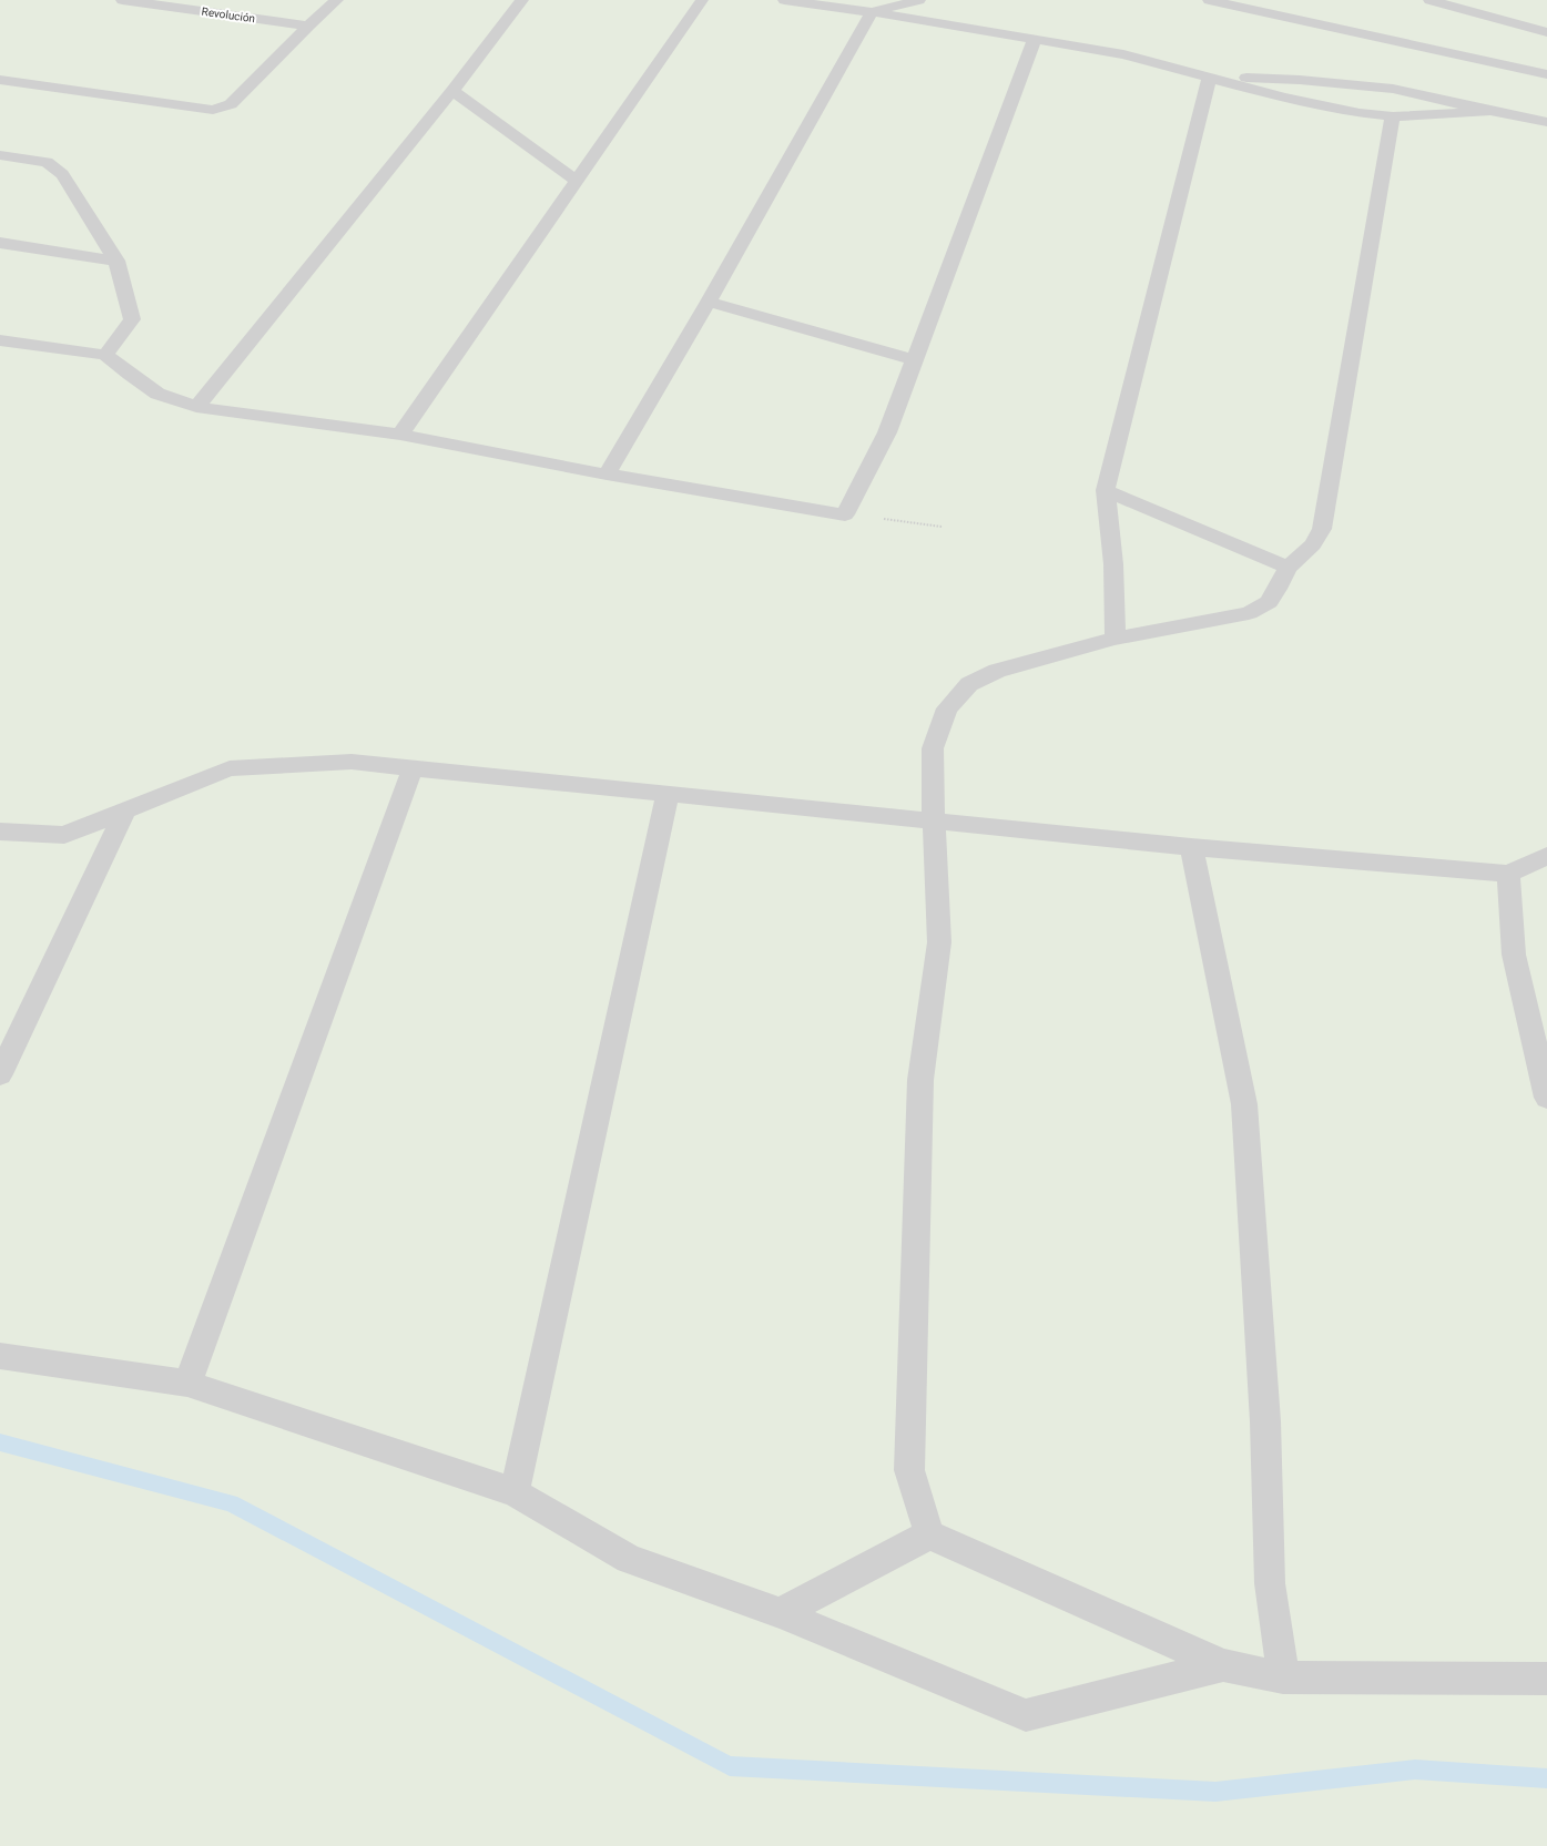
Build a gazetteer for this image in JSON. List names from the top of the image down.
{
  "streets": {
    "street": ["Revolución"]
  }
}
